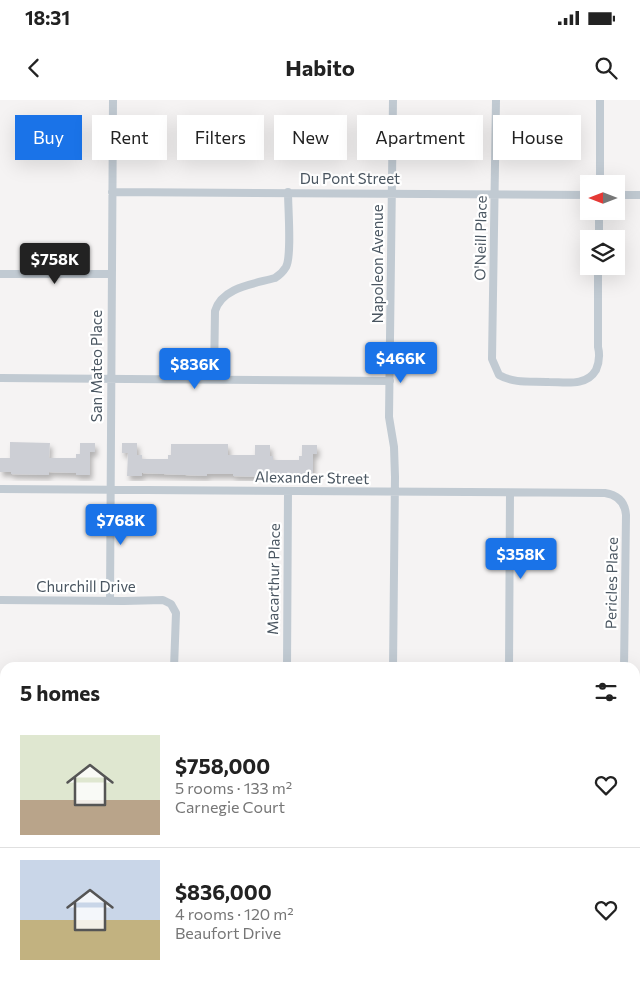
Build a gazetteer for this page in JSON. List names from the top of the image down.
{
  "streets": {
    "street": [
      "Du Pont Street",
      "O'Neill Place",
      "Napoleon Avenue",
      "San Mateo Place",
      "Alexander Street",
      "Macarthur Place",
      "Pericles Place",
      "Churchill Drive"
    ]
  },
  "crossings": [
    ["Du Pont Street", "O'Neill Place"],
    ["Du Pont Street", "Napoleon Avenue"],
    ["Du Pont Street", "San Mateo Place"],
    ["Napoleon Avenue", "Alexander Street"],
    ["San Mateo Place", "Alexander Street"],
    ["San Mateo Place", "Churchill Drive"],
    ["Alexander Street", "Macarthur Place"],
    ["Alexander Street", "Pericles Place"]
  ],
  "north": "left",
  "page": {
    "status": "18:31",
    "header": "Habito",
    "chip": [
      "Buy",
      "Rent",
      "Filters",
      "New",
      "Apartment",
      "House"
    ],
    "price": [
      "$758K",
      "$466K",
      "$836K",
      "$768K",
      "$358K"
    ],
    "heading": "5 homes",
    "list": [
      {
        "name": "$758,000",
        "note": "5 rooms · 133 m² · Carnegie Court"
      },
      {
        "name": "$836,000",
        "note": "4 rooms · 120 m² · Beaufort Drive"
      }
    ]
  }
}
